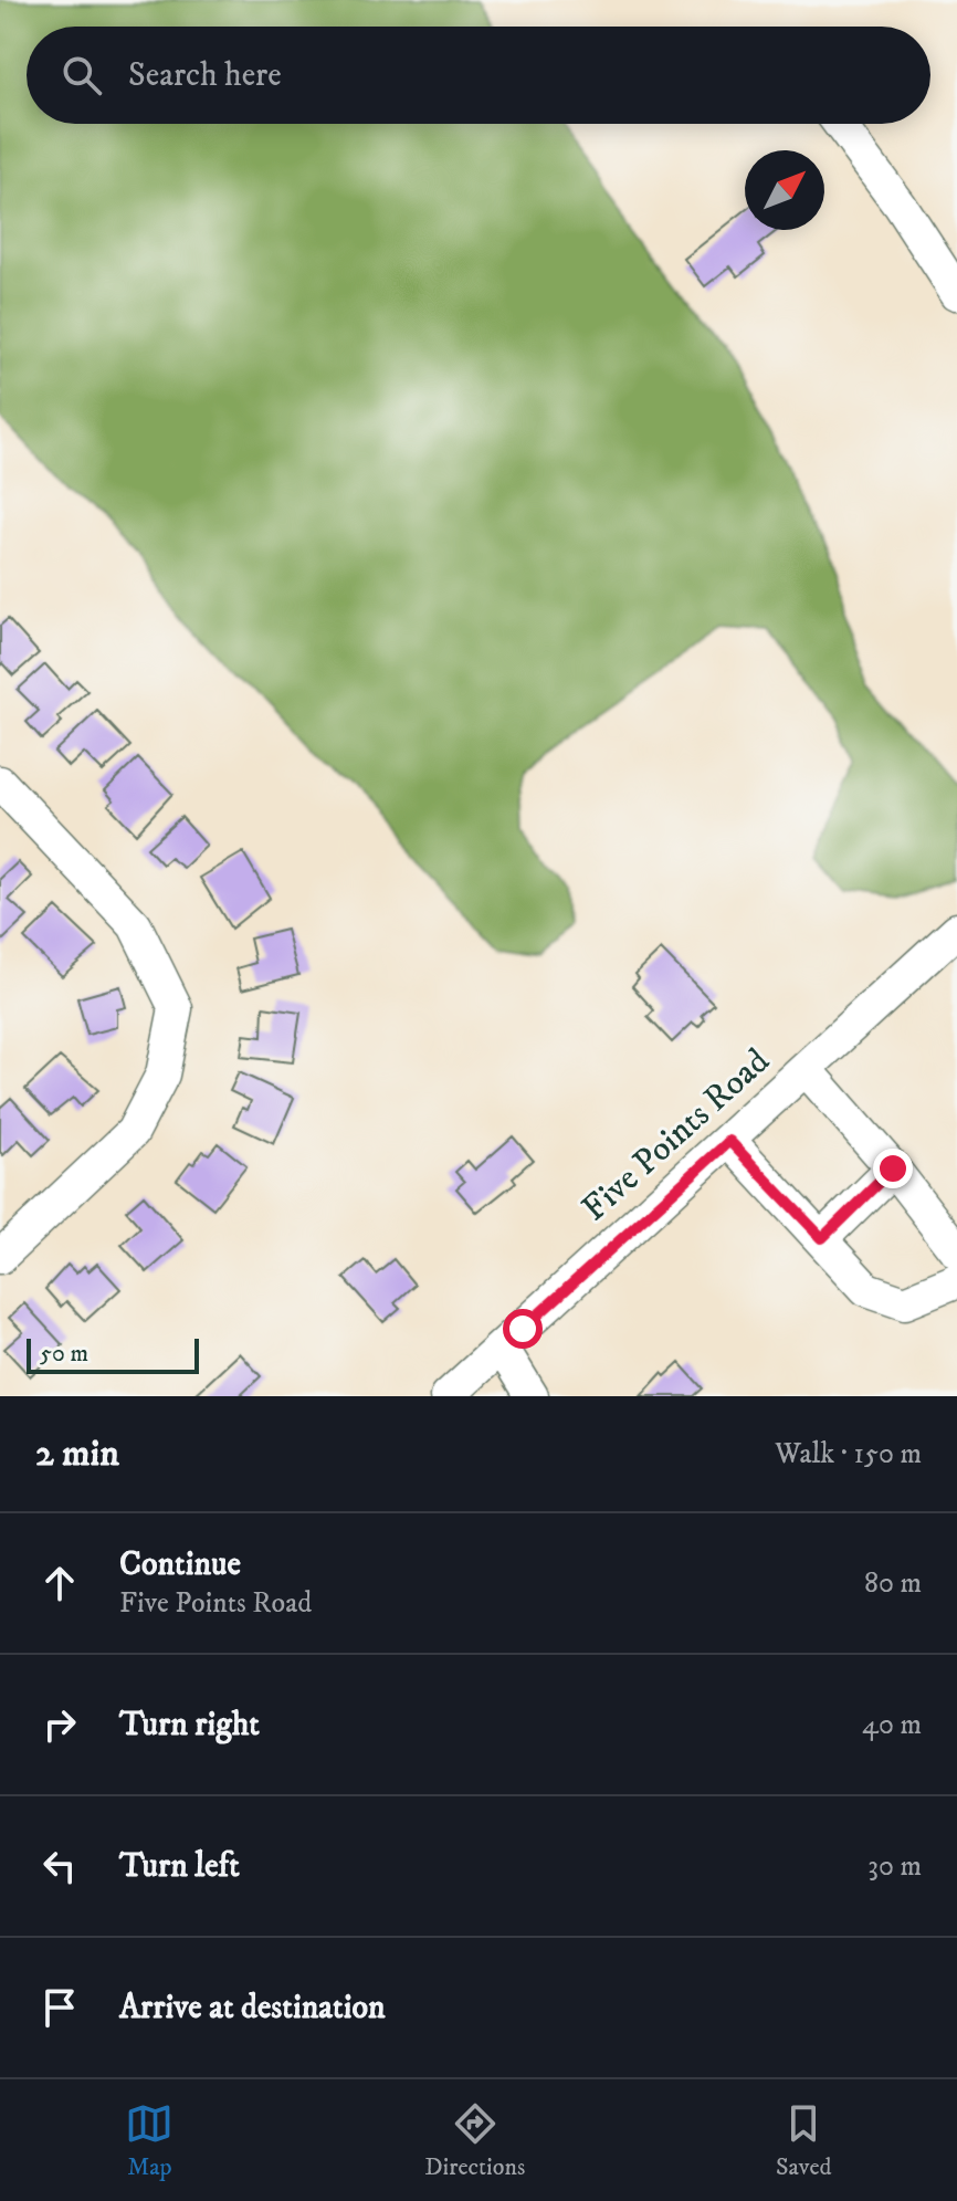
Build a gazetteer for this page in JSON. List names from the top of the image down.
{
  "streets": {
    "street": ["Five Points Road"]
  },
  "scale_bar": "50 m",
  "north": "top right",
  "page": {
    "search": "Search here",
    "scale": "50 m",
    "heading": ["2 min", "Walk · 150 m"],
    "list": [
      ["Continue", "Five Points Road", "80 m"],
      ["Turn right", "40 m"],
      ["Turn left", "30 m"],
      "Arrive at destination"
    ],
    "nav": ["Map", "Directions", "Saved"]
  }
}
